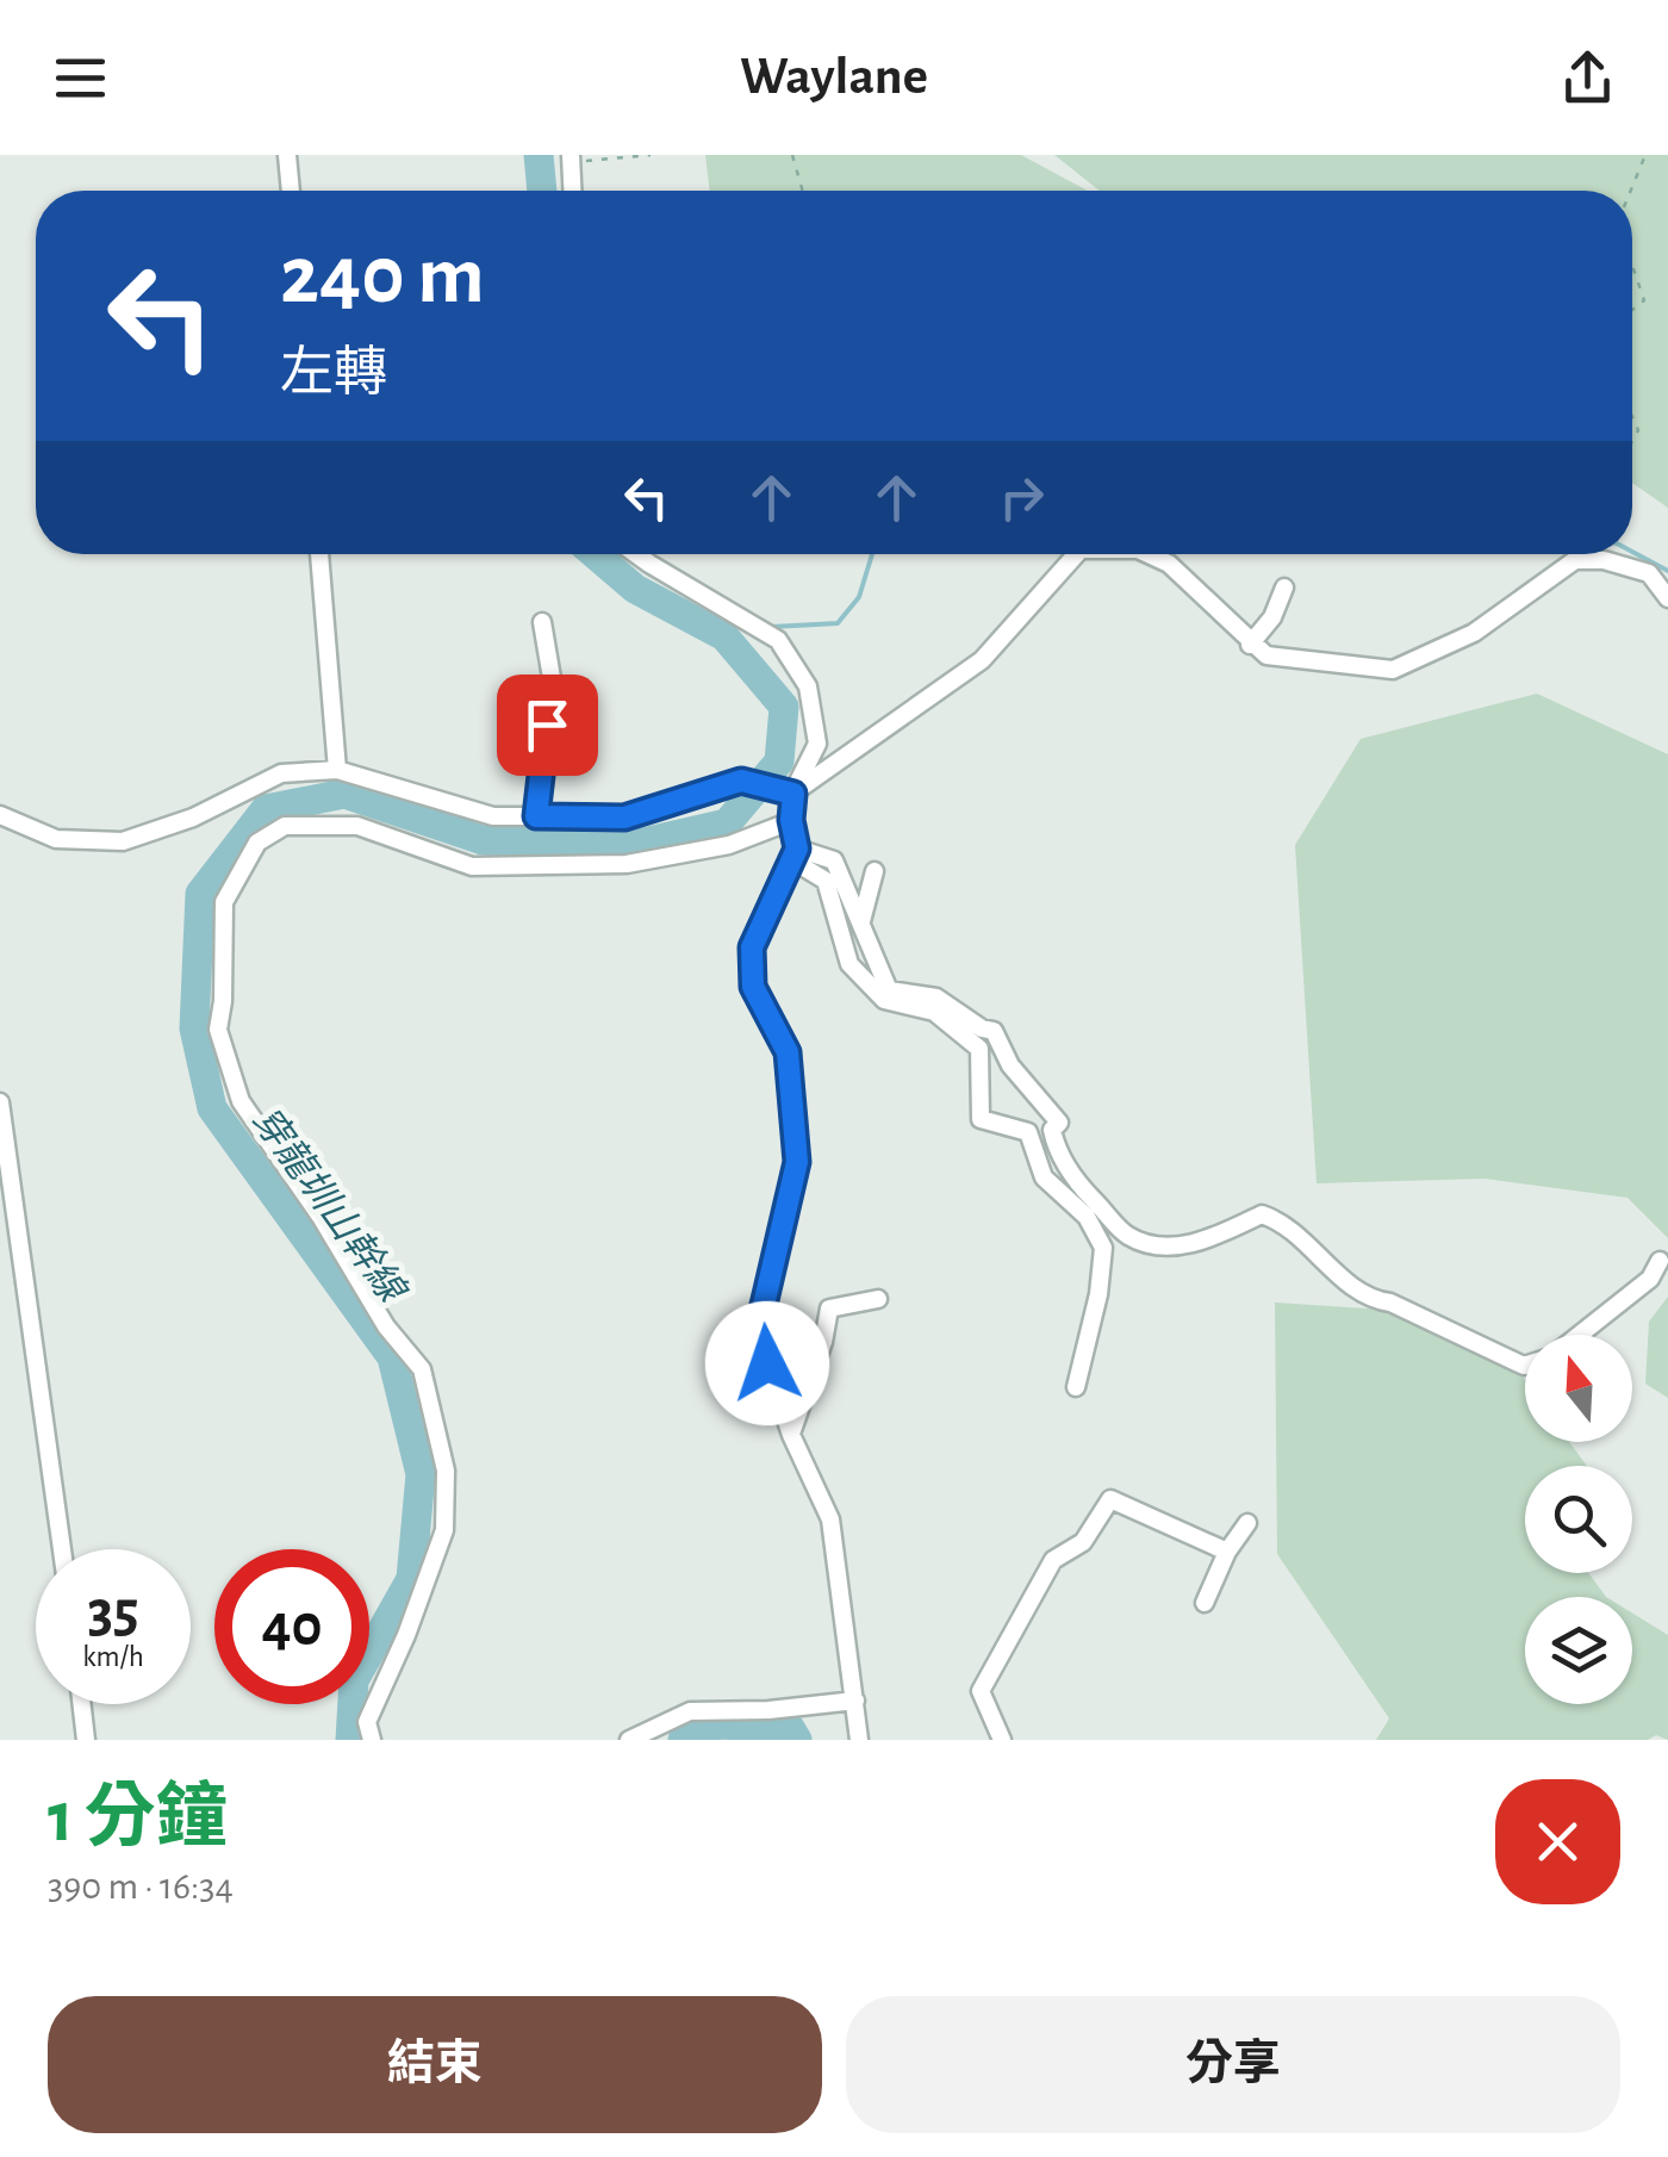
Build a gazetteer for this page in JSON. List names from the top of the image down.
{
  "water": ["穿龍圳山幹線"],
  "north": "top",
  "page": {
    "header": "Waylane",
    "turn": ["240 m", "左轉"],
    "speed": "35 km/h",
    "limit": "40",
    "heading": ["1 分鐘", "390 m · 16:34"],
    "buttons": ["結束", "分享"]
  }
}
